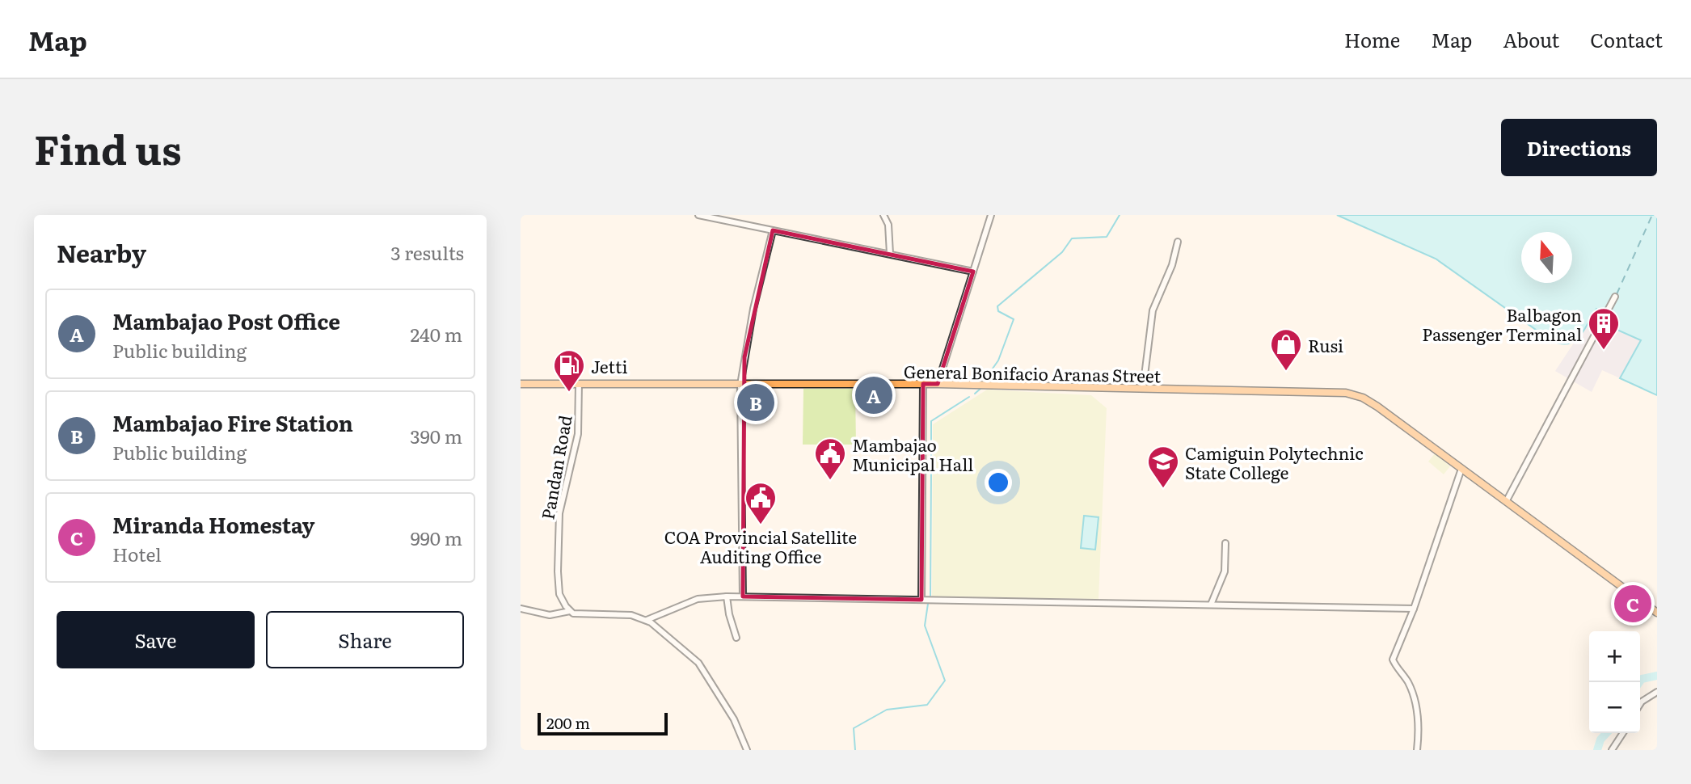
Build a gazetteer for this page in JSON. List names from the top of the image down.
{
  "streets": {
    "main road": ["General Bonifacio Aranas Street"],
    "street": ["Pandan Road"]
  },
  "crossings": [
    ["General Bonifacio Aranas Street", "Pandan Road"]
  ],
  "places": {
    "building": ["Balbagon Passenger Terminal"],
    "shop": ["Rusi"],
    "fuel station": ["Jetti"],
    "public building": ["Mambajao Municipal Hall", "COA Provincial Satellite Auditing Office"],
    "school or university": ["Camiguin Polytechnic State College"]
  },
  "scale_bar": "200 m",
  "north": "top",
  "page": {
    "header": "Map",
    "nav": [
      "Home",
      "Map",
      "About",
      "Contact"
    ],
    "title": "Find us",
    "buttons": [
      "Directions",
      ["Save", "Share"]
    ],
    "heading": ["Nearby", "3 results"],
    "list": [
      {
        "mark": "A",
        "name": "Mambajao Post Office",
        "note": "Public building",
        "value": "240 m"
      },
      {
        "mark": "B",
        "name": "Mambajao Fire Station",
        "note": "Public building",
        "value": "390 m"
      },
      {
        "mark": "C",
        "name": "Miranda Homestay",
        "note": "Hotel",
        "value": "990 m"
      }
    ],
    "pins": ["A", "B", "C"],
    "map_buttons": ["+", "−"],
    "scale": "200 m"
  }
}
